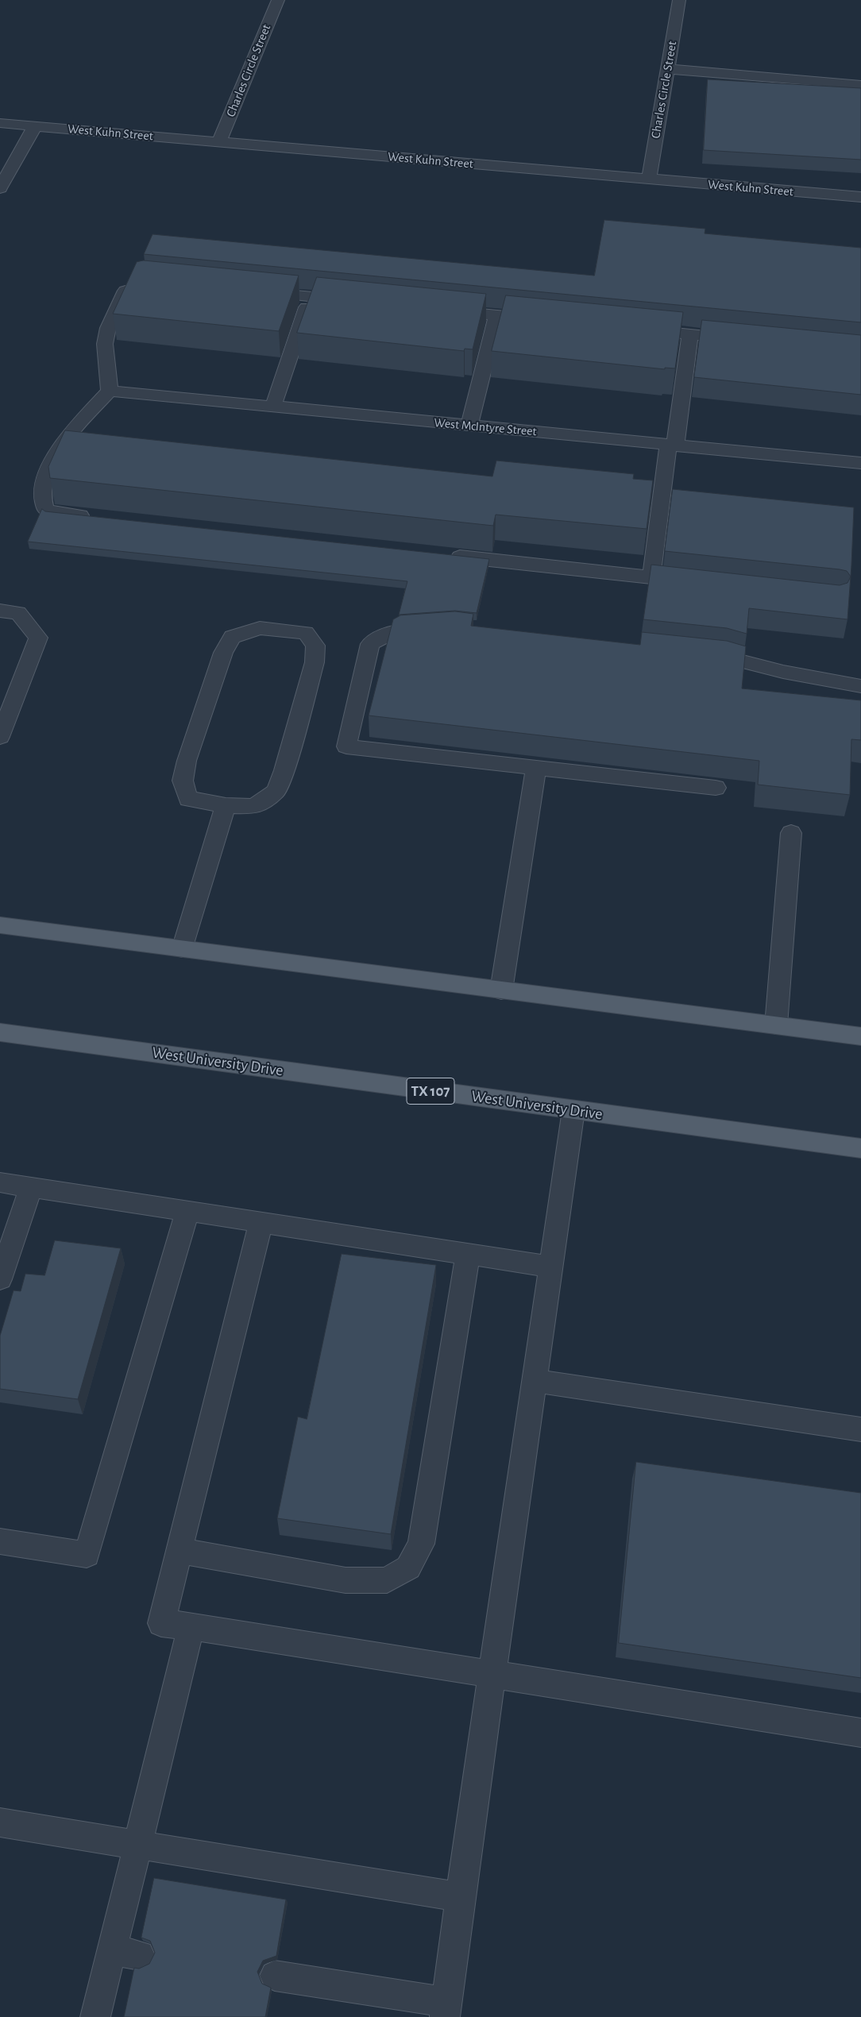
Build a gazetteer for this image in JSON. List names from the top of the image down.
{
  "streets": {
    "main road": ["West University Drive", "TX 107"],
    "street": ["Charles Circle Street", "West Kuhn Street", "West McIntyre Street"]
  },
  "crossings": [
    ["Charles Circle Street", "West Kuhn Street"]
  ]
}
